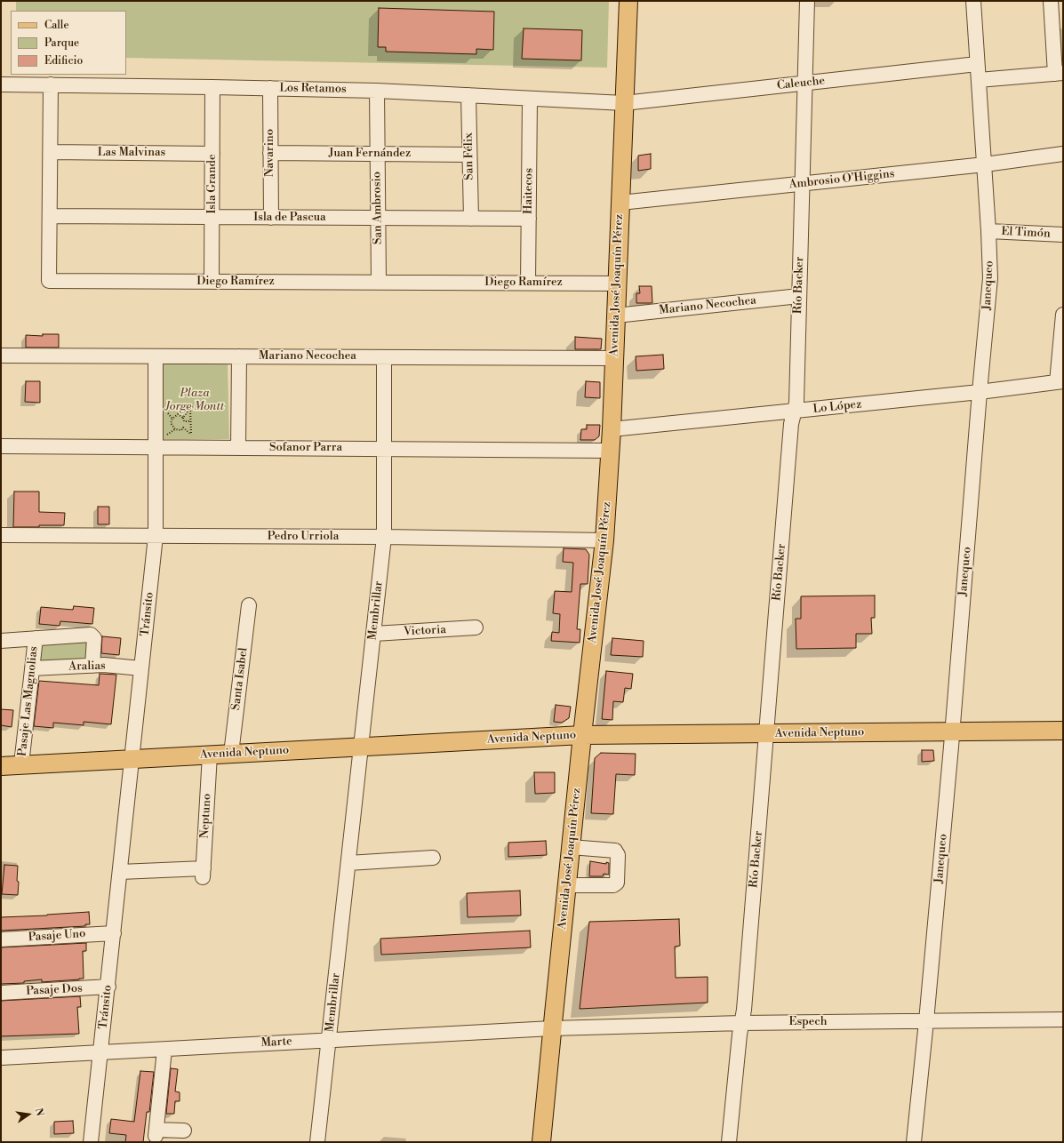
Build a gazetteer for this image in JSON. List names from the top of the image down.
{
  "streets": {
    "main road": ["Avenida José Joaquín Pérez", "Avenida Neptuno"],
    "street": [
      "Caleuche",
      "Los Retamos",
      "Las Malvinas",
      "Navarino",
      "Juan Fernández",
      "San Félix",
      "Ambrosio O'Higgins",
      "Isla Grande",
      "Haitecos",
      "San Ambrosio",
      "Isla de Pascua",
      "El Timón",
      "Diego Ramírez",
      "Río Backer",
      "Janequeo",
      "Mariano Necochea",
      "Lo López",
      "Sofanor Parra",
      "Pedro Urriola",
      "Membrillar",
      "Tránsito",
      "Victoria",
      "Aralias",
      "Santa Isabel",
      "Pasaje Las Magnolias",
      "Neptuno",
      "Pasaje Uno",
      "Pasaje Dos",
      "Espech",
      "Marte"
    ]
  },
  "crossings": [
    ["Caleuche", "Los Retamos"],
    ["Caleuche", "Avenida José Joaquín Pérez"],
    ["Caleuche", "Río Backer"],
    ["Caleuche", "Janequeo"],
    ["Los Retamos", "Navarino"],
    ["Los Retamos", "San Félix"],
    ["Los Retamos", "Isla Grande"],
    ["Los Retamos", "Haitecos"],
    ["Los Retamos", "San Ambrosio"],
    ["Los Retamos", "Diego Ramírez"],
    ["Los Retamos", "Avenida José Joaquín Pérez"],
    ["Las Malvinas", "Isla Grande"],
    ["Las Malvinas", "Diego Ramírez"],
    ["Navarino", "Juan Fernández"],
    ["Navarino", "Isla de Pascua"],
    ["Juan Fernández", "San Félix"],
    ["Juan Fernández", "San Ambrosio"],
    ["San Félix", "Isla de Pascua"],
    ["Ambrosio O'Higgins", "Avenida José Joaquín Pérez"],
    ["Ambrosio O'Higgins", "Río Backer"],
    ["Ambrosio O'Higgins", "Janequeo"],
    ["Isla Grande", "Isla de Pascua"],
    ["Isla Grande", "Diego Ramírez"],
    ["Haitecos", "Isla de Pascua"],
    ["Haitecos", "Diego Ramírez"],
    ["San Ambrosio", "Isla de Pascua"],
    ["San Ambrosio", "Diego Ramírez"],
    ["Isla de Pascua", "Diego Ramírez"],
    ["El Timón", "Janequeo"],
    ["Diego Ramírez", "Avenida José Joaquín Pérez"],
    ["Avenida José Joaquín Pérez", "Mariano Necochea"],
    ["Avenida José Joaquín Pérez", "Lo López"],
    ["Avenida José Joaquín Pérez", "Sofanor Parra"],
    ["Avenida José Joaquín Pérez", "Pedro Urriola"],
    ["Avenida José Joaquín Pérez", "Avenida Neptuno"],
    ["Avenida José Joaquín Pérez", "Espech"],
    ["Avenida José Joaquín Pérez", "Marte"],
    ["Río Backer", "Mariano Necochea"],
    ["Río Backer", "Lo López"],
    ["Río Backer", "Avenida Neptuno"],
    ["Río Backer", "Espech"],
    ["Janequeo", "Lo López"],
    ["Janequeo", "Avenida Neptuno"],
    ["Janequeo", "Espech"],
    ["Mariano Necochea", "Membrillar"],
    ["Mariano Necochea", "Tránsito"],
    ["Sofanor Parra", "Membrillar"],
    ["Sofanor Parra", "Tránsito"],
    ["Pedro Urriola", "Membrillar"],
    ["Pedro Urriola", "Tránsito"],
    ["Membrillar", "Victoria"],
    ["Membrillar", "Avenida Neptuno"],
    ["Membrillar", "Marte"],
    ["Tránsito", "Aralias"],
    ["Tránsito", "Avenida Neptuno"],
    ["Tránsito", "Neptuno"],
    ["Tránsito", "Pasaje Uno"],
    ["Tránsito", "Pasaje Dos"],
    ["Tránsito", "Marte"],
    ["Aralias", "Pasaje Las Magnolias"],
    ["Santa Isabel", "Avenida Neptuno"],
    ["Pasaje Las Magnolias", "Avenida Neptuno"],
    ["Avenida Neptuno", "Neptuno"],
    ["Espech", "Marte"]
  ],
  "parks": ["Plaza Jorge Montt"],
  "legend": ["Calle", "Parque", "Edificio"],
  "north": "right"
}
